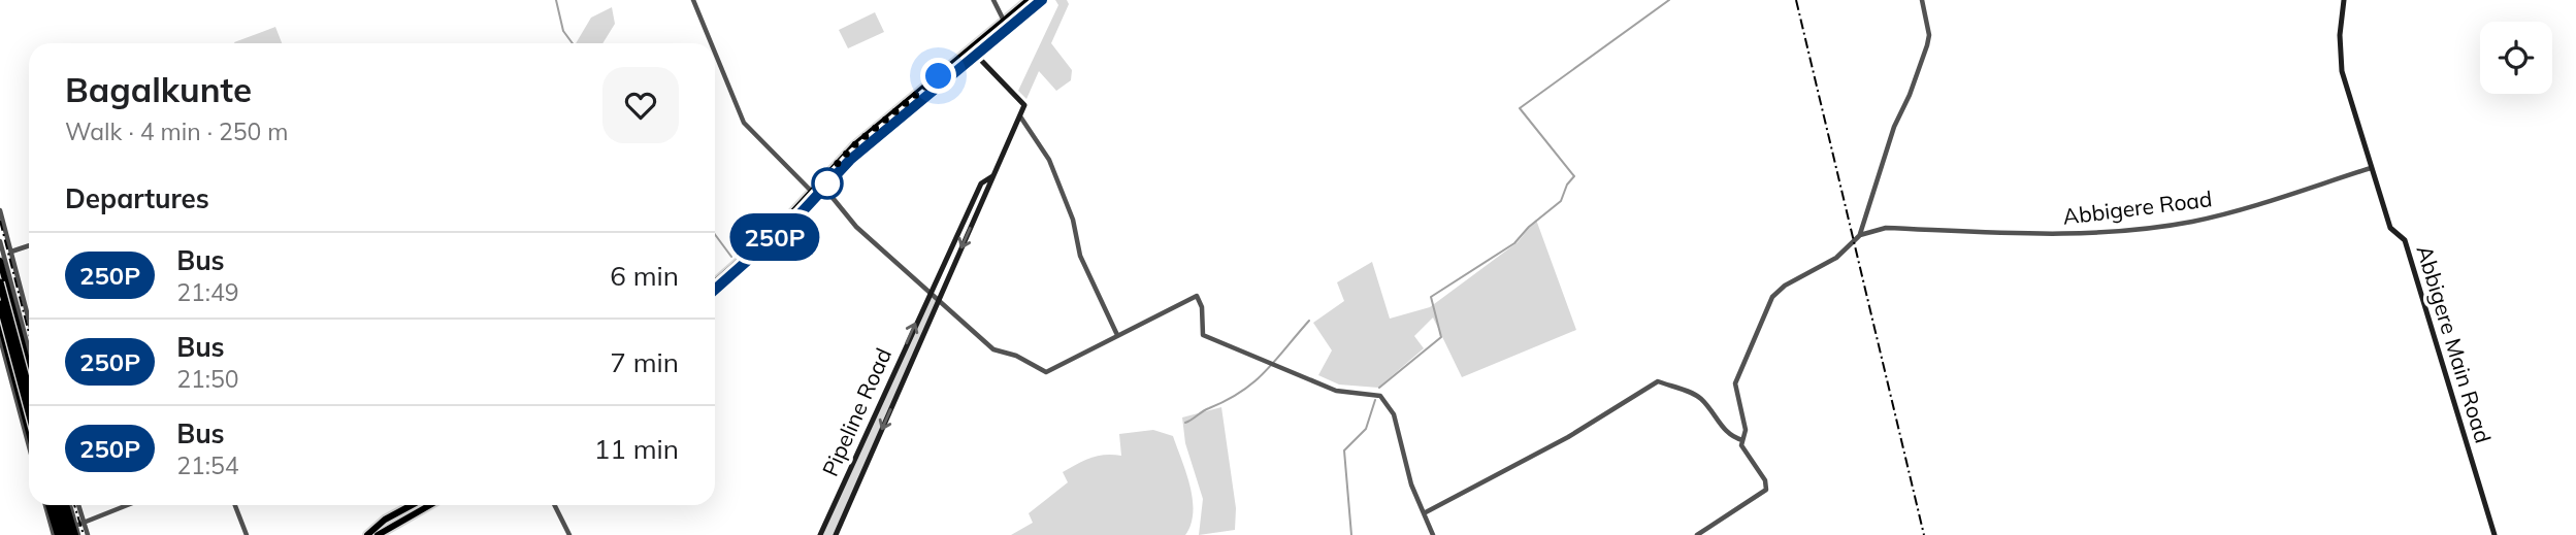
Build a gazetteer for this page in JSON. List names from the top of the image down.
{
  "streets": {
    "main road": ["Abbigere Main Road", "Pipeline Road"],
    "street": ["Abbigere Road"]
  },
  "crossings": [
    ["Abbigere Road", "Abbigere Main Road"]
  ],
  "lines": ["bus line 250P"],
  "page": {
    "on_map": "250P",
    "heading": [
      ["Bagalkunte", "Walk · 4 min · 250 m"],
      "Departures"
    ],
    "list": [
      {
        "mark": "250P",
        "name": "Bus",
        "note": "21:49",
        "value": "6 min"
      },
      {
        "mark": "250P",
        "name": "Bus",
        "note": "21:50",
        "value": "7 min"
      },
      {
        "mark": "250P",
        "name": "Bus",
        "note": "21:54",
        "value": "11 min"
      }
    ]
  }
}
